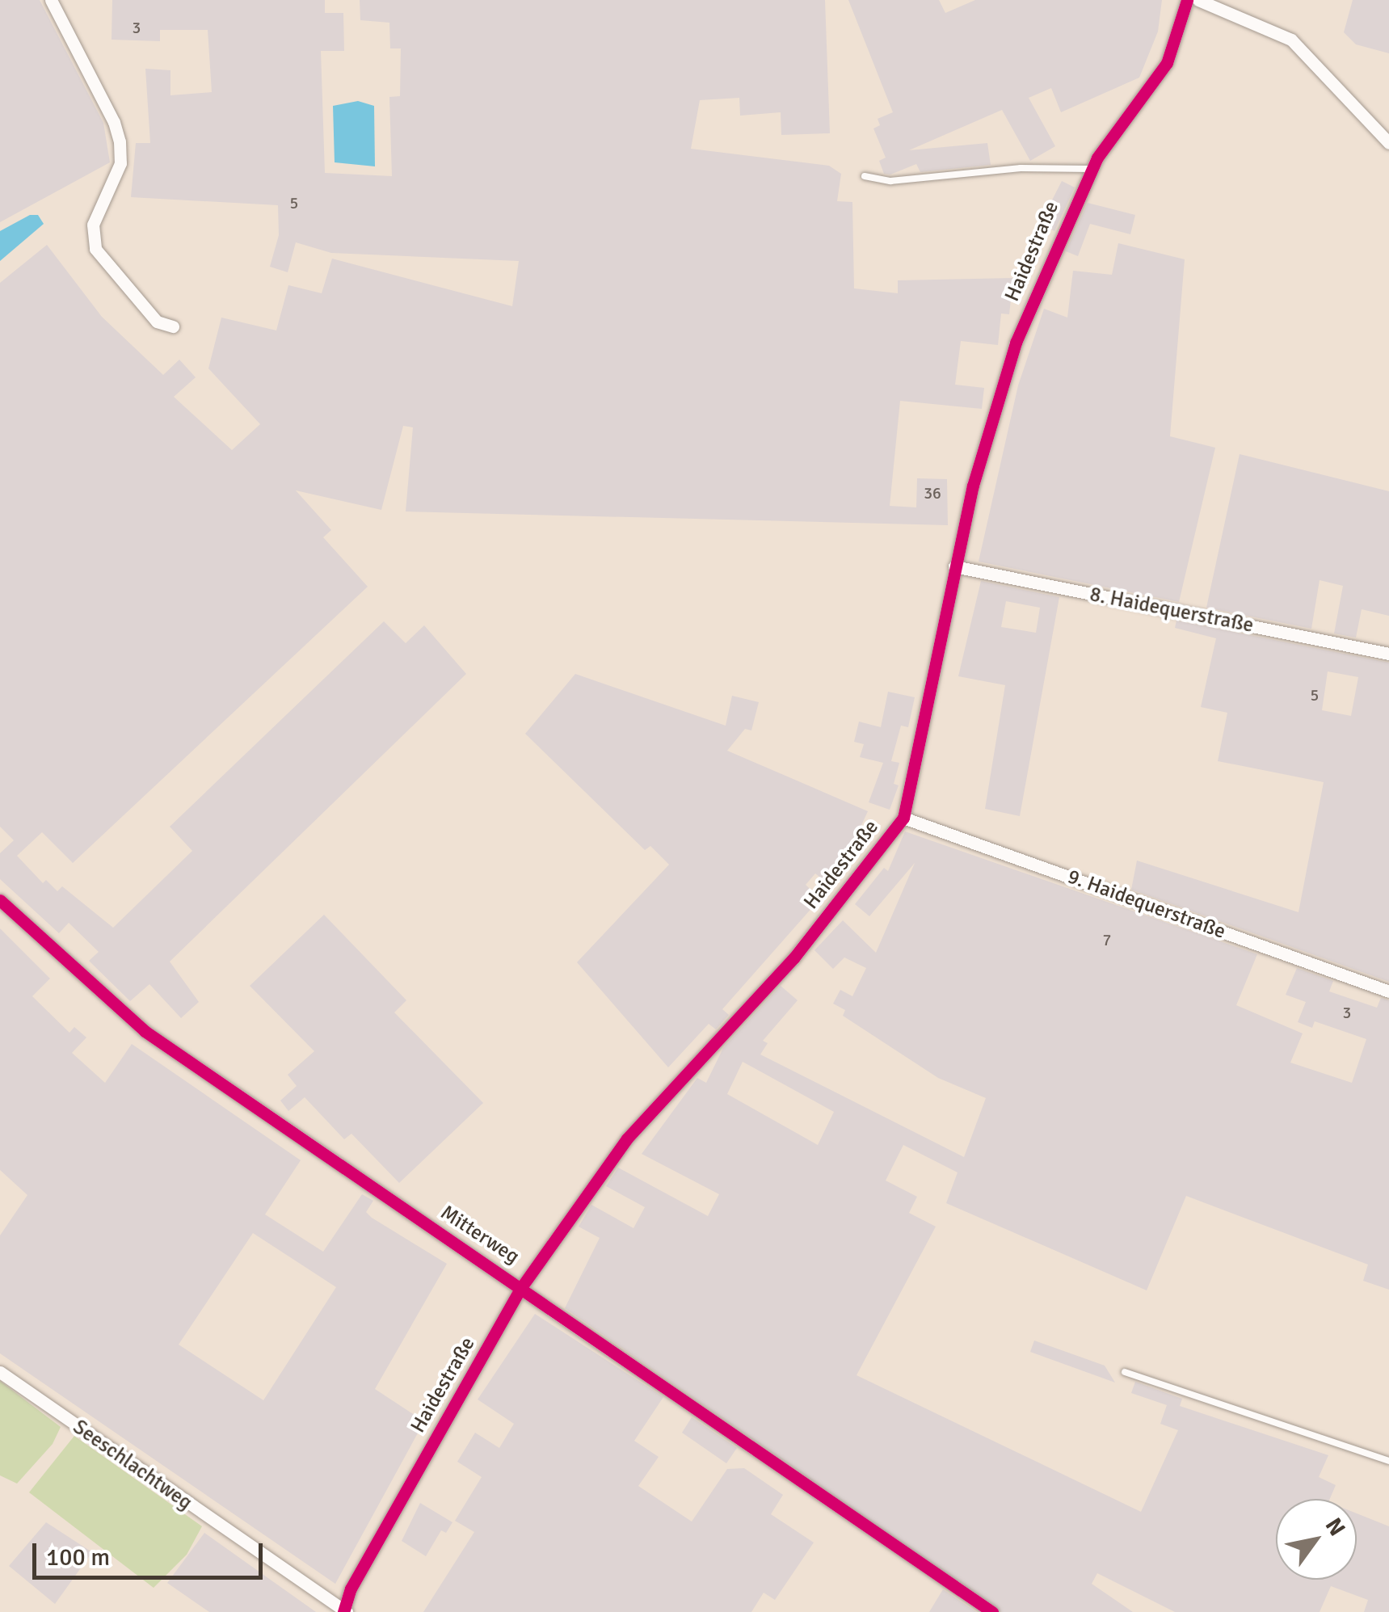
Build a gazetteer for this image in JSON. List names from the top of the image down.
{
  "streets": {
    "street": [
      "Haidestraße",
      "8. Haidequerstraße",
      "9. Haidequerstraße",
      "Mitterweg",
      "Seeschlachtweg"
    ]
  },
  "crossings": [
    ["Haidestraße", "8. Haidequerstraße"],
    ["Haidestraße", "9. Haidequerstraße"],
    ["Haidestraße", "Mitterweg"],
    ["Haidestraße", "Seeschlachtweg"]
  ],
  "house_numbers": [
    "3",
    "5",
    "36",
    "5",
    "7",
    "3"
  ],
  "scale_bar": "100 m",
  "north": "top right"
}
